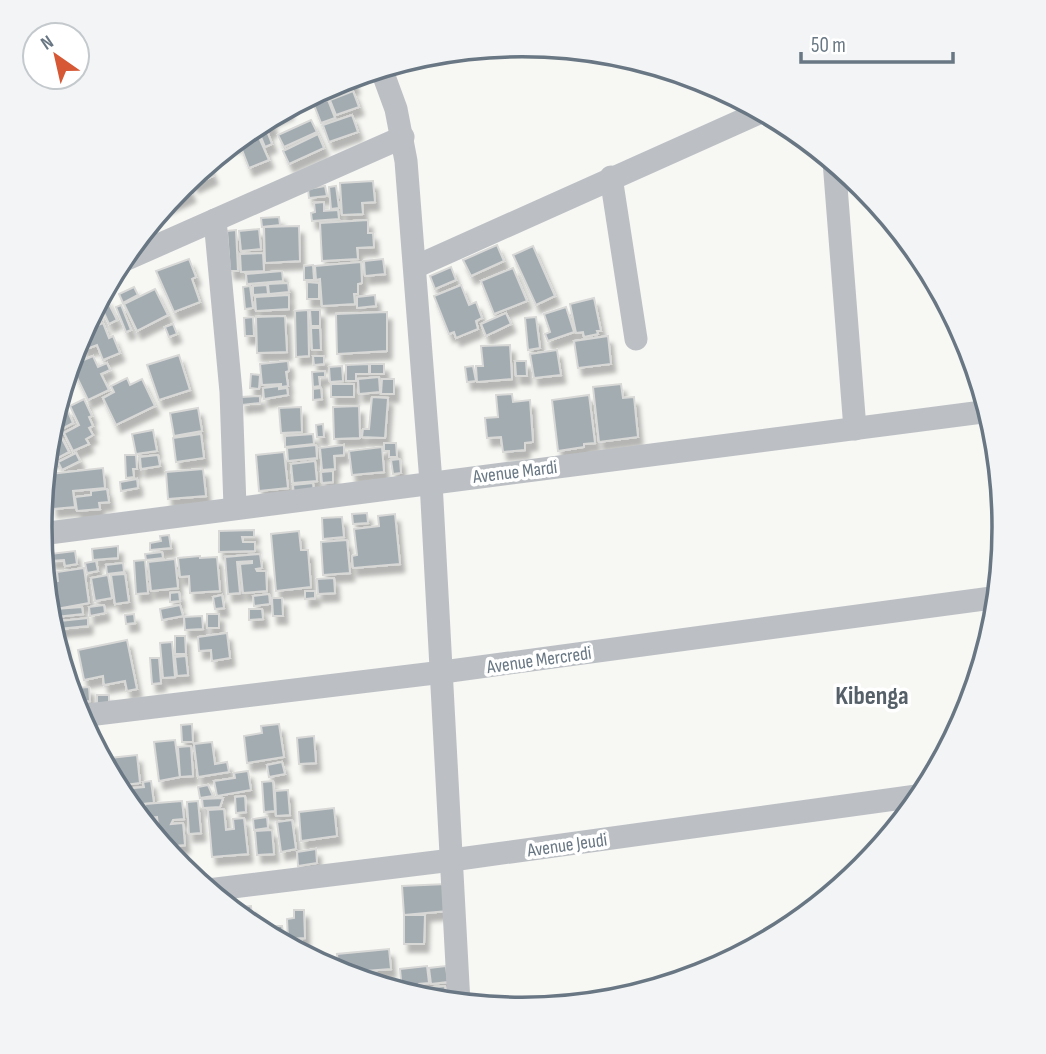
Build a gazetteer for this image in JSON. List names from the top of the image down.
{
  "streets": {
    "street": ["Avenue Mardi", "Avenue Mercredi", "Avenue Jeudi"]
  },
  "districts": ["Kibenga"],
  "scale_bar": "50 m",
  "north": "top left"
}
